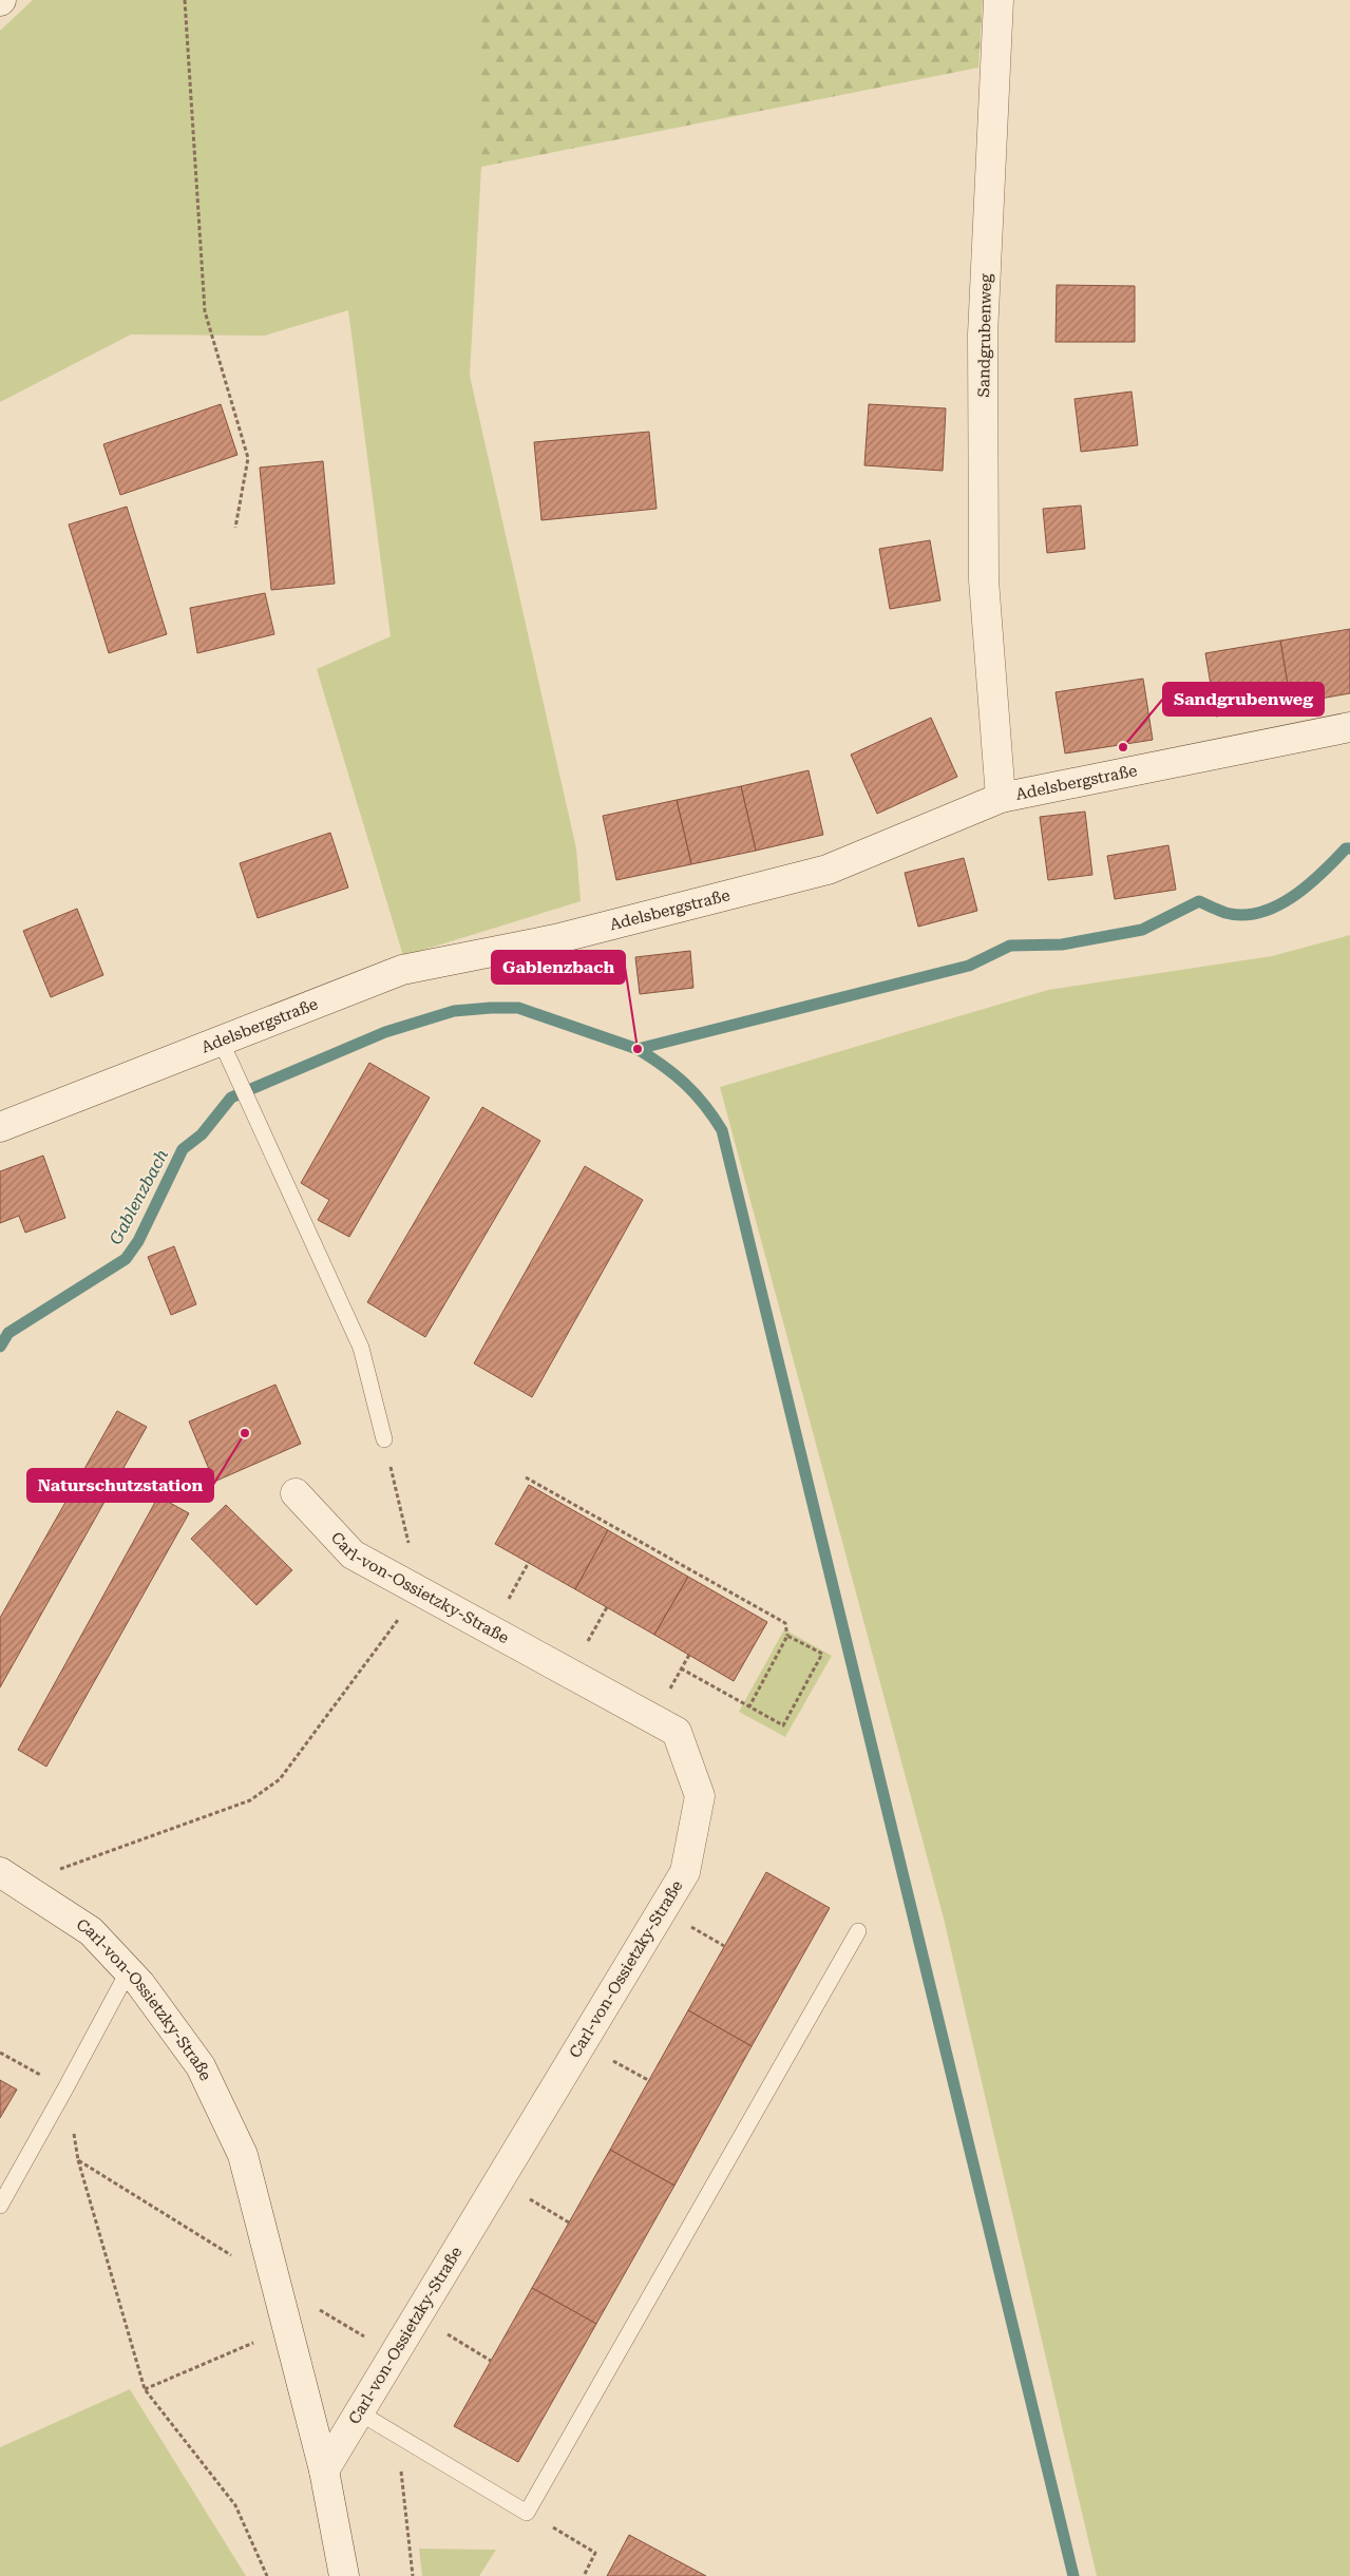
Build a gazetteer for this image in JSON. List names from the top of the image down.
{
  "streets": {
    "street": ["Sandgrubenweg", "Adelsbergstraße", "Carl-von-Ossietzky-Straße"]
  },
  "crossings": [
    ["Sandgrubenweg", "Adelsbergstraße"]
  ],
  "water": ["Gablenzbach"],
  "places": ["Sandgrubenweg", "Gablenzbach", "Naturschutzstation"]
}
